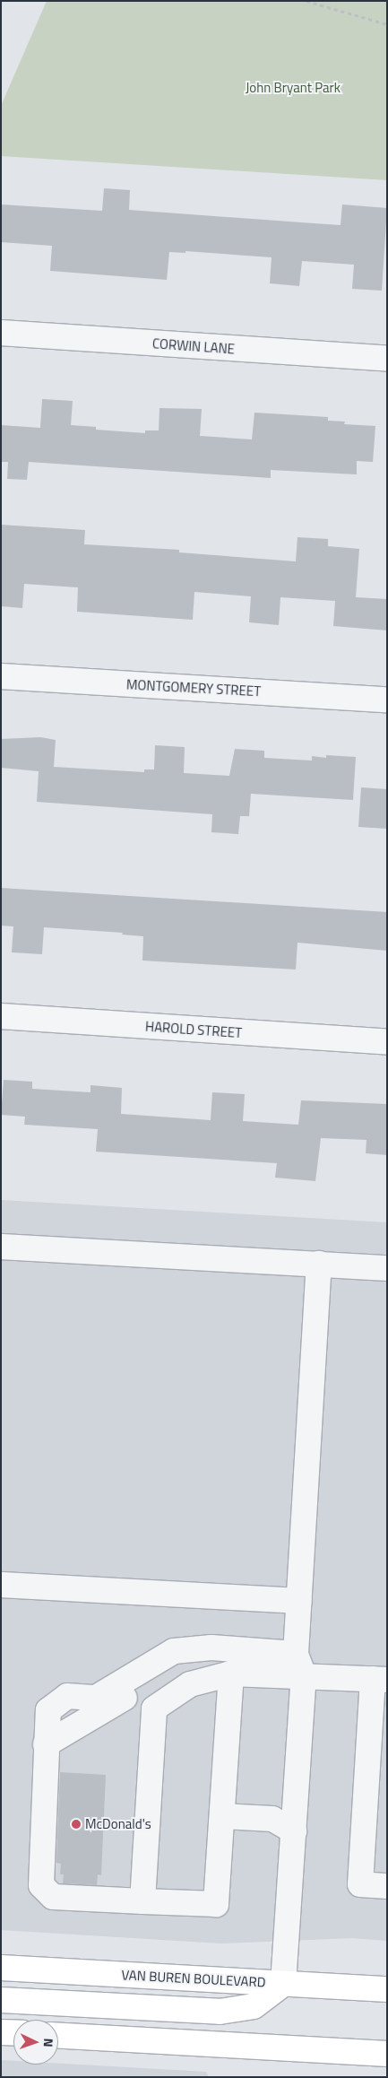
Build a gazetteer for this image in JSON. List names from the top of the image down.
{
  "streets": {
    "main road": ["VAN BUREN BOULEVARD"],
    "street": ["CORWIN LANE", "MONTGOMERY STREET", "HAROLD STREET"]
  },
  "parks": ["John Bryant Park"],
  "places": ["McDonald's"],
  "north": "right"
}
